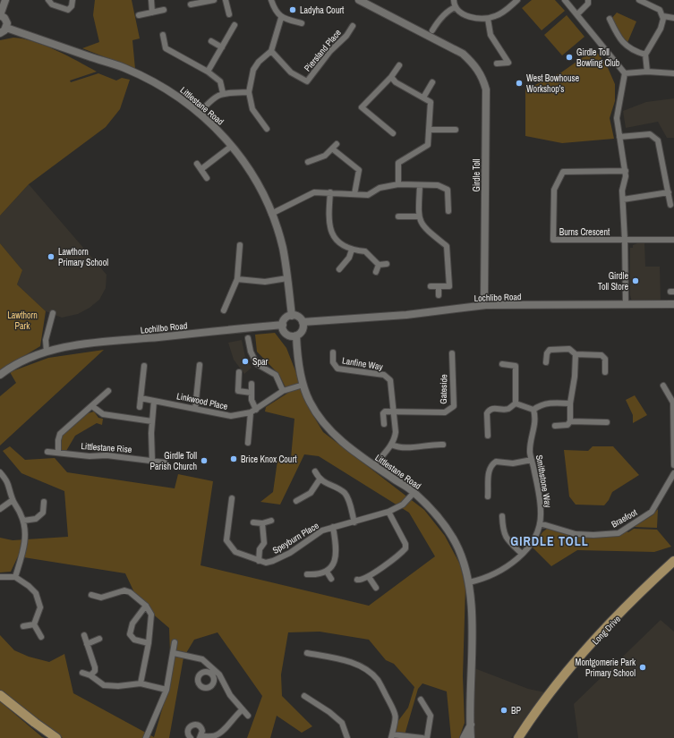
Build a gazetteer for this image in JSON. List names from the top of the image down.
{
  "streets": {
    "main road": ["Long Drive"],
    "street": [
      "Piersland Place",
      "Littlestane Road",
      "Girdle Toll",
      "Burns Crescent",
      "Lochlibo Road",
      "Lochilbo Road",
      "Lanfine Way",
      "Gateside",
      "Linkwood Place",
      "Littlestane Rise",
      "Smithstone Way",
      "Braefoot",
      "Speyburn Place"
    ]
  },
  "crossings": [
    ["Littlestane Road", "Lochlibo Road"],
    ["Littlestane Road", "Lochilbo Road"],
    ["Littlestane Road", "Linkwood Place"],
    ["Littlestane Road", "Smithstone Way"],
    ["Littlestane Road", "Speyburn Place"],
    ["Girdle Toll", "Lochlibo Road"],
    ["Lochlibo Road", "Lochilbo Road"],
    ["Lanfine Way", "Gateside"],
    ["Smithstone Way", "Braefoot"]
  ],
  "districts": ["GIRDLE TOLL"],
  "parks": ["Lawthorn Park"],
  "places": [
    "Ladyha Court",
    "Girdle Toll Bowling Club",
    "West Bowhouse Workshop's",
    "Lawthorn Primary School",
    "Girdle Toll Store",
    "Spar",
    "Brice Knox Court",
    "Girdle Toll Parish Church",
    "Montgomerie Park Primary School",
    "BP"
  ]
}
